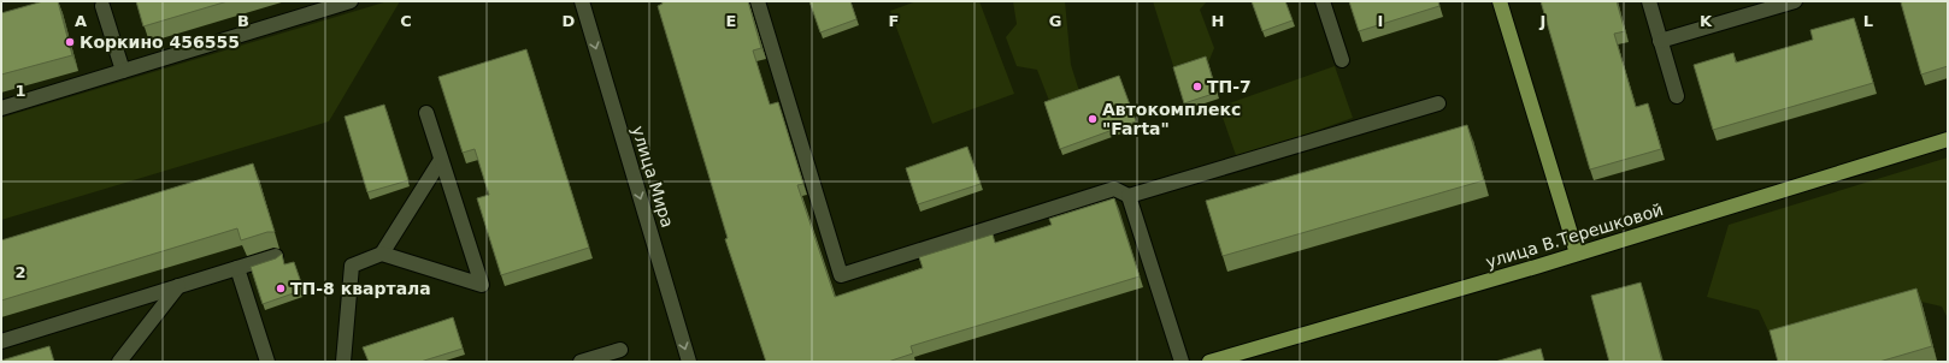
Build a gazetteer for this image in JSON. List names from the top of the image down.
{
  "streets": {
    "main road": ["улица В.Терешковой"],
    "street": ["улица Мира"]
  },
  "one_way": ["улица Мира"],
  "places": [
    "Коркино 456555",
    "ТП-7",
    "Автокомплекс \"Farta\"",
    "ТП-8 квартала"
  ],
  "grid": {
    "columns": [
      "A",
      "B",
      "C",
      "D",
      "E",
      "F",
      "G",
      "H",
      "I",
      "J",
      "K",
      "L"
    ],
    "rows": ["1", "2"]
  }
}
